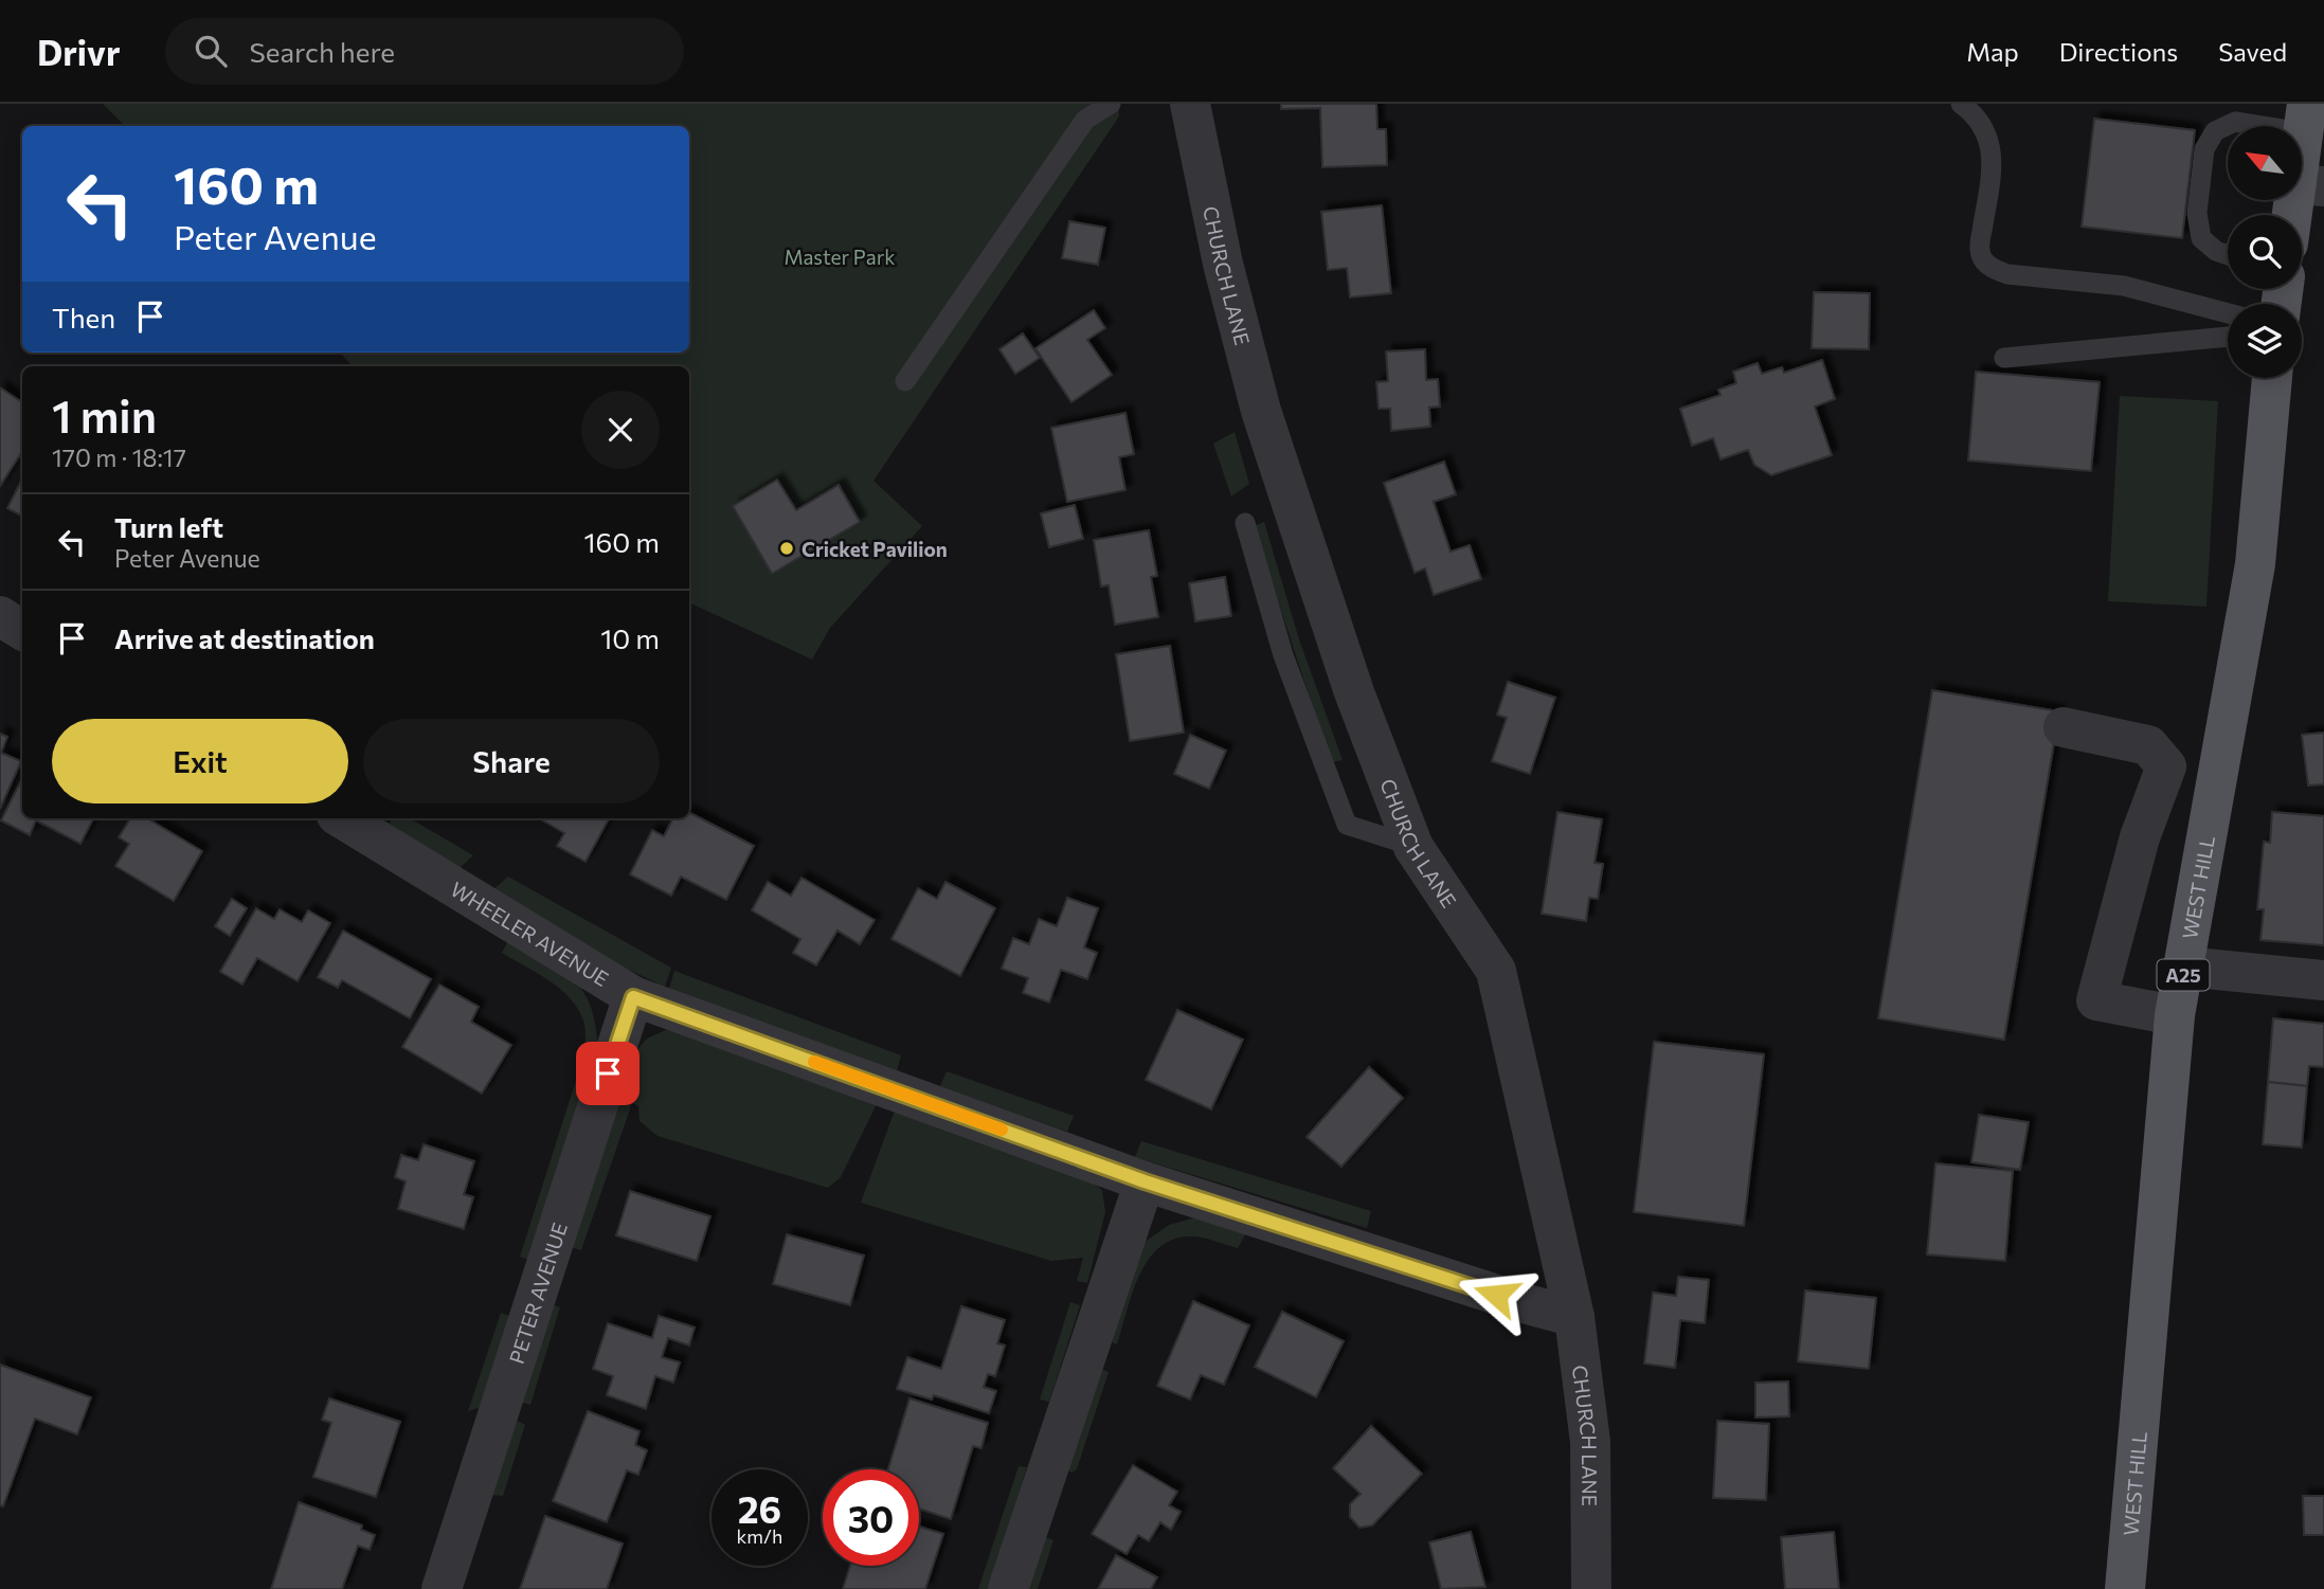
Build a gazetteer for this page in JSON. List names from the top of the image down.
{
  "streets": {
    "main road": ["WEST HILL", "A25"],
    "street": ["CHURCH LANE", "WHEELER AVENUE", "PETER AVENUE"]
  },
  "crossings": [
    ["CHURCH LANE", "WHEELER AVENUE"],
    ["WHEELER AVENUE", "PETER AVENUE"]
  ],
  "parks": ["Master Park"],
  "places": ["Cricket Pavilion"],
  "north": "top left",
  "page": {
    "header": "Drivr",
    "search": "Search here",
    "nav": ["Map", "Directions", "Saved"],
    "turn": ["160 m", "Peter Avenue"],
    "then": "Then",
    "heading": ["1 min", "170 m · 18:17"],
    "list": [
      {
        "name": "Turn left",
        "note": "Peter Avenue",
        "value": "160 m"
      },
      {
        "name": "Arrive at destination",
        "value": "10 m"
      }
    ],
    "buttons": ["Exit", "Share"],
    "speed": "26 km/h",
    "limit": "30"
  }
}
